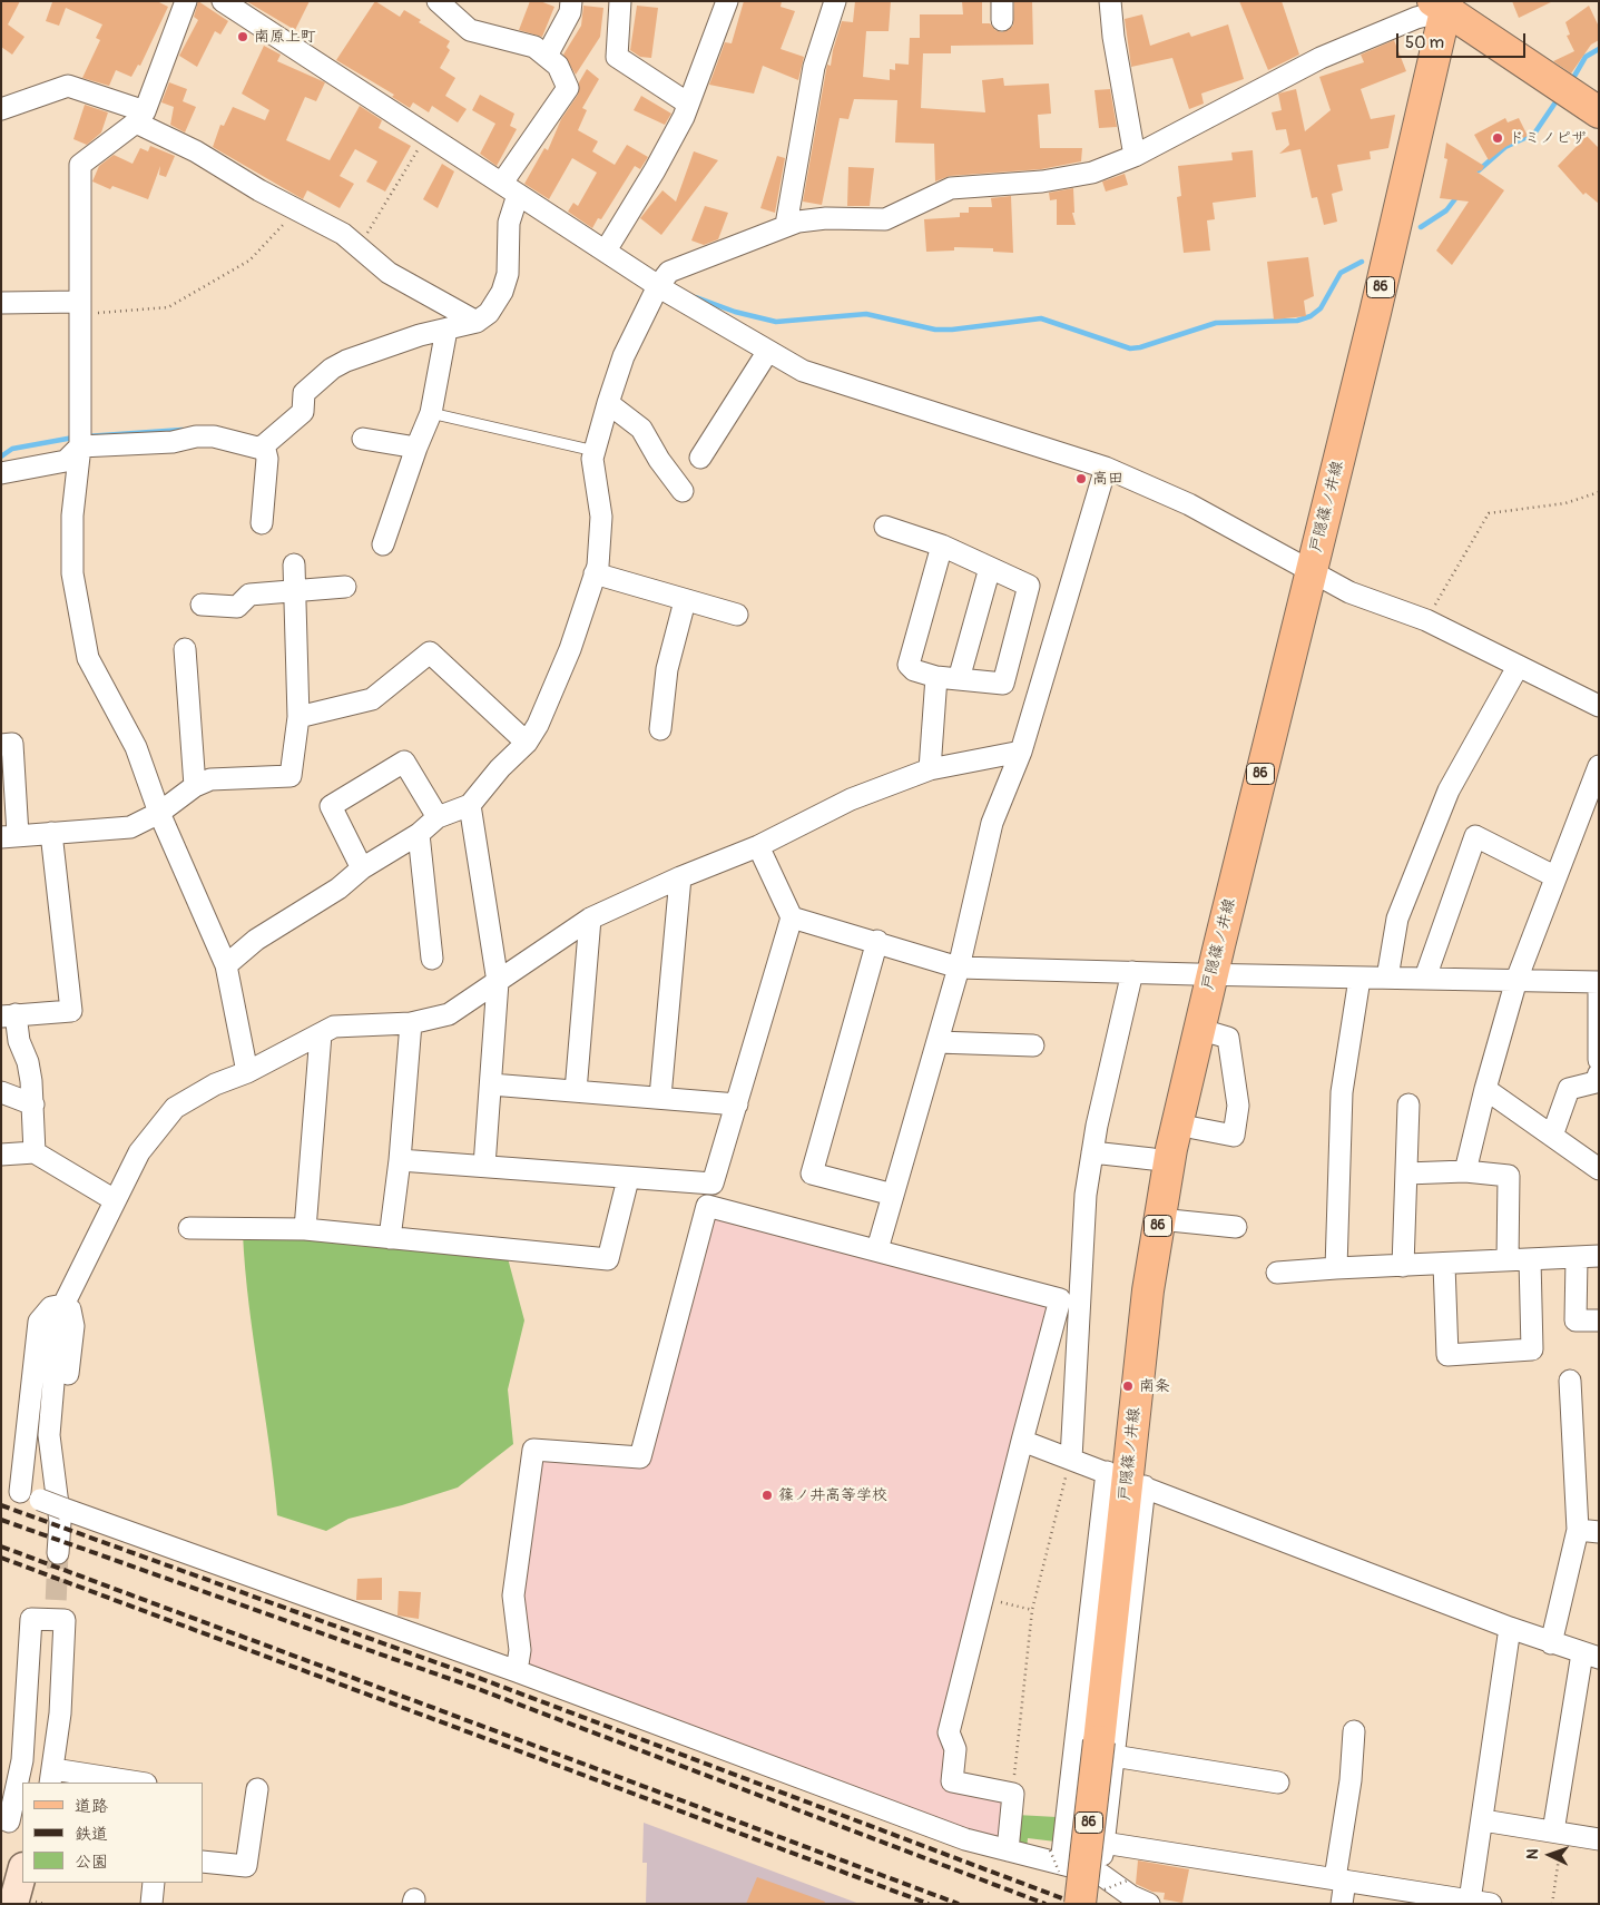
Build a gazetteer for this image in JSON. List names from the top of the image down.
{
  "streets": {
    "main road": ["86", "戸隠篠ノ井線"]
  },
  "places": [
    "南原上町",
    "ドミノピザ",
    "高田",
    "南条",
    "篠ノ井高等学校"
  ],
  "legend": ["道路", "鉄道", "公園"],
  "scale_bar": "50 m",
  "north": "left"
}
